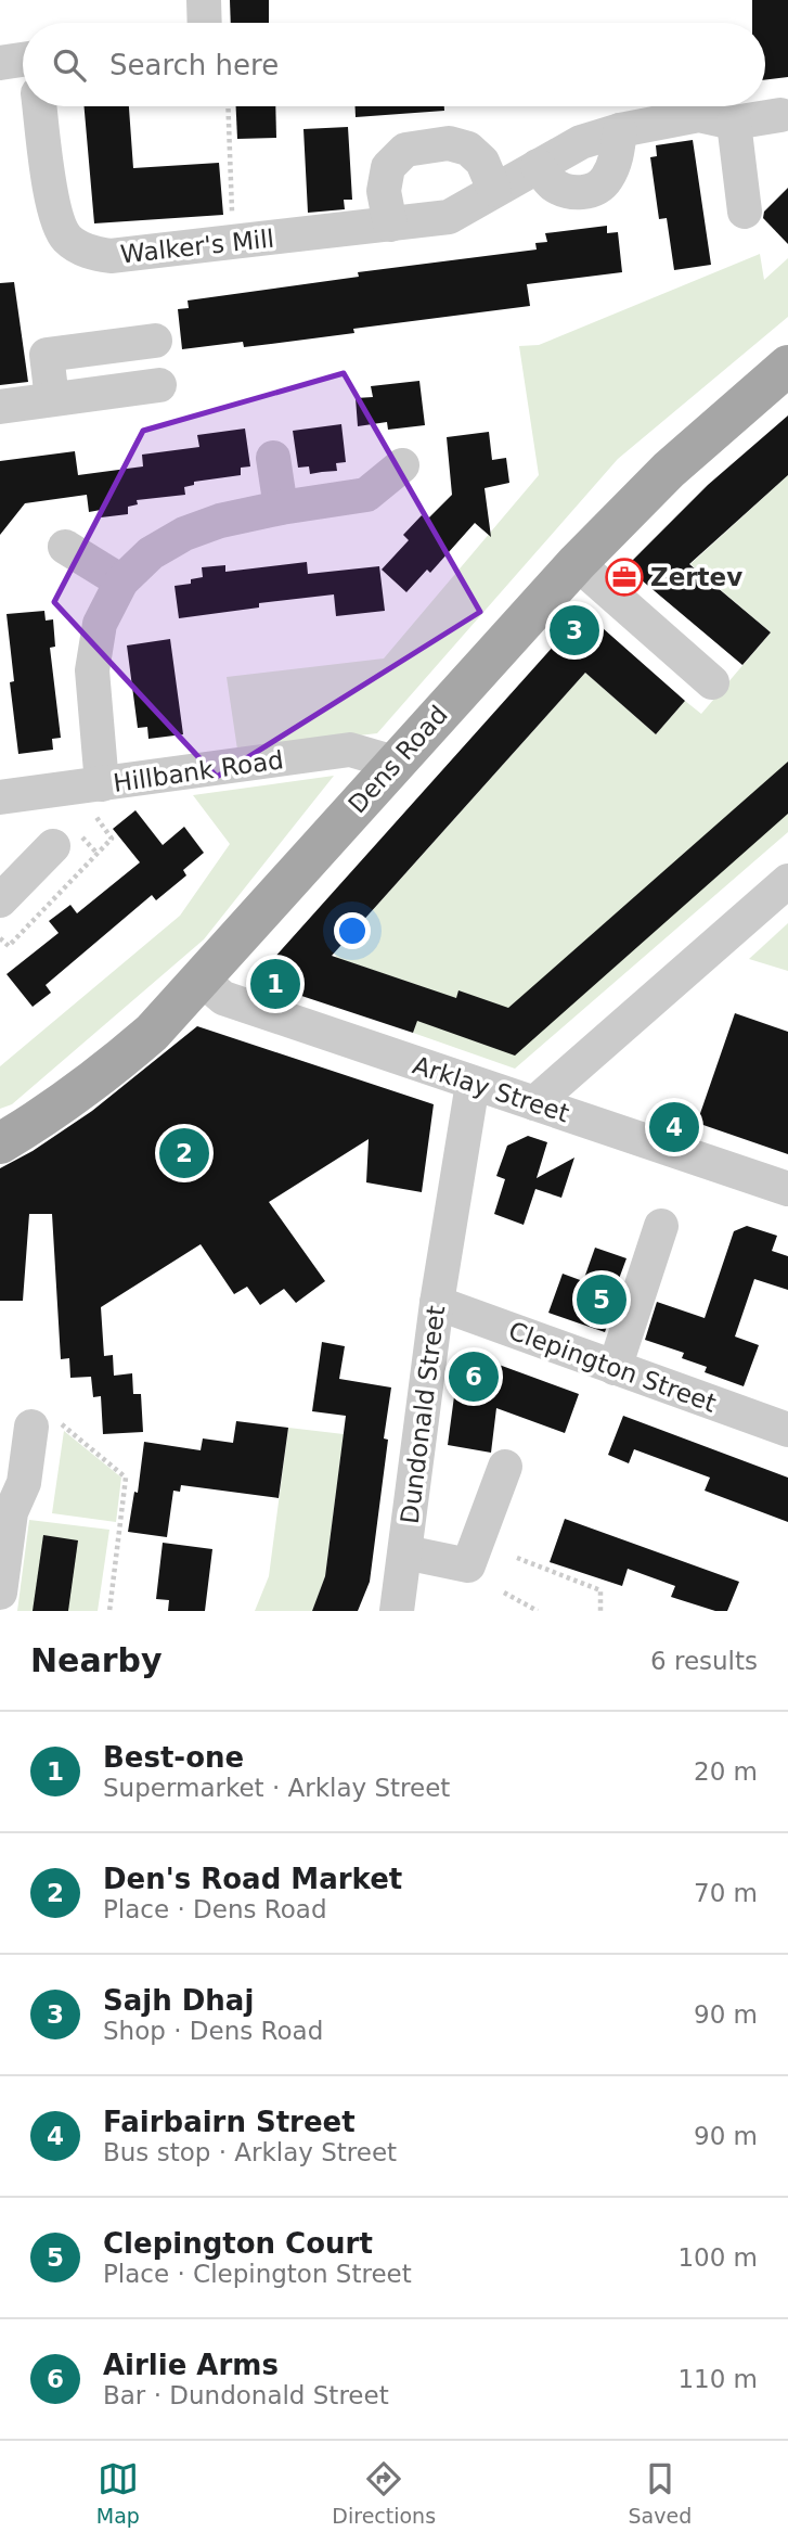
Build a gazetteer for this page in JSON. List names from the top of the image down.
{
  "streets": {
    "main road": ["Dens Road"],
    "street": [
      "Walker's Mill",
      "Hillbank Road",
      "Arklay Street",
      "Clepington Street",
      "Dundonald Street"
    ]
  },
  "crossings": [
    ["Dens Road", "Hillbank Road"],
    ["Dens Road", "Arklay Street"],
    ["Arklay Street", "Dundonald Street"],
    ["Clepington Street", "Dundonald Street"]
  ],
  "places": {
    "office": ["Zertev"]
  },
  "page": {
    "search": "Search here",
    "pins": [
      "3",
      "1",
      "4",
      "2",
      "5",
      "6"
    ],
    "heading": ["Nearby", "6 results"],
    "list": [
      {
        "mark": "1",
        "name": "Best-one",
        "note": "Supermarket · Arklay Street",
        "value": "20 m"
      },
      {
        "mark": "2",
        "name": "Den's Road Market",
        "note": "Place · Dens Road",
        "value": "70 m"
      },
      {
        "mark": "3",
        "name": "Sajh Dhaj",
        "note": "Shop · Dens Road",
        "value": "90 m"
      },
      {
        "mark": "4",
        "name": "Fairbairn Street",
        "note": "Bus stop · Arklay Street",
        "value": "90 m"
      },
      {
        "mark": "5",
        "name": "Clepington Court",
        "note": "Place · Clepington Street",
        "value": "100 m"
      },
      {
        "mark": "6",
        "name": "Airlie Arms",
        "note": "Bar · Dundonald Street",
        "value": "110 m"
      }
    ],
    "nav": ["Map", "Directions", "Saved"]
  }
}
